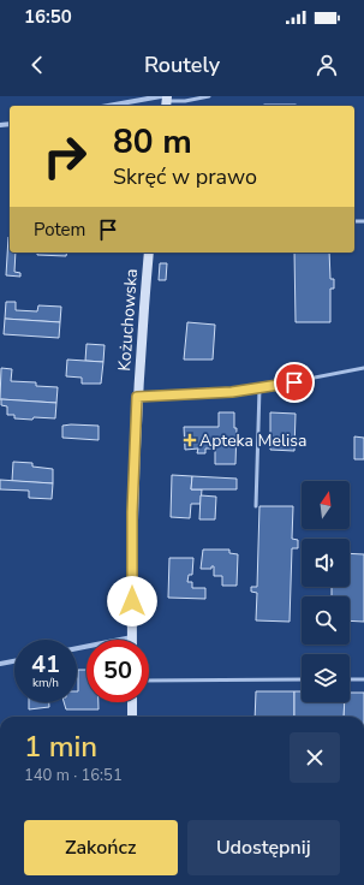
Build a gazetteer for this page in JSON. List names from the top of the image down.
{
  "streets": {
    "main road": ["Kożuchowska"]
  },
  "places": {
    "health": ["Apteka Melisa"]
  },
  "north": "top",
  "page": {
    "status": "16:50",
    "header": "Routely",
    "turn": ["80 m", "Skręć w prawo"],
    "then": "Potem",
    "speed": "41 km/h",
    "limit": "50",
    "heading": ["1 min", "140 m · 16:51"],
    "buttons": ["Zakończ", "Udostępnij"]
  }
}
